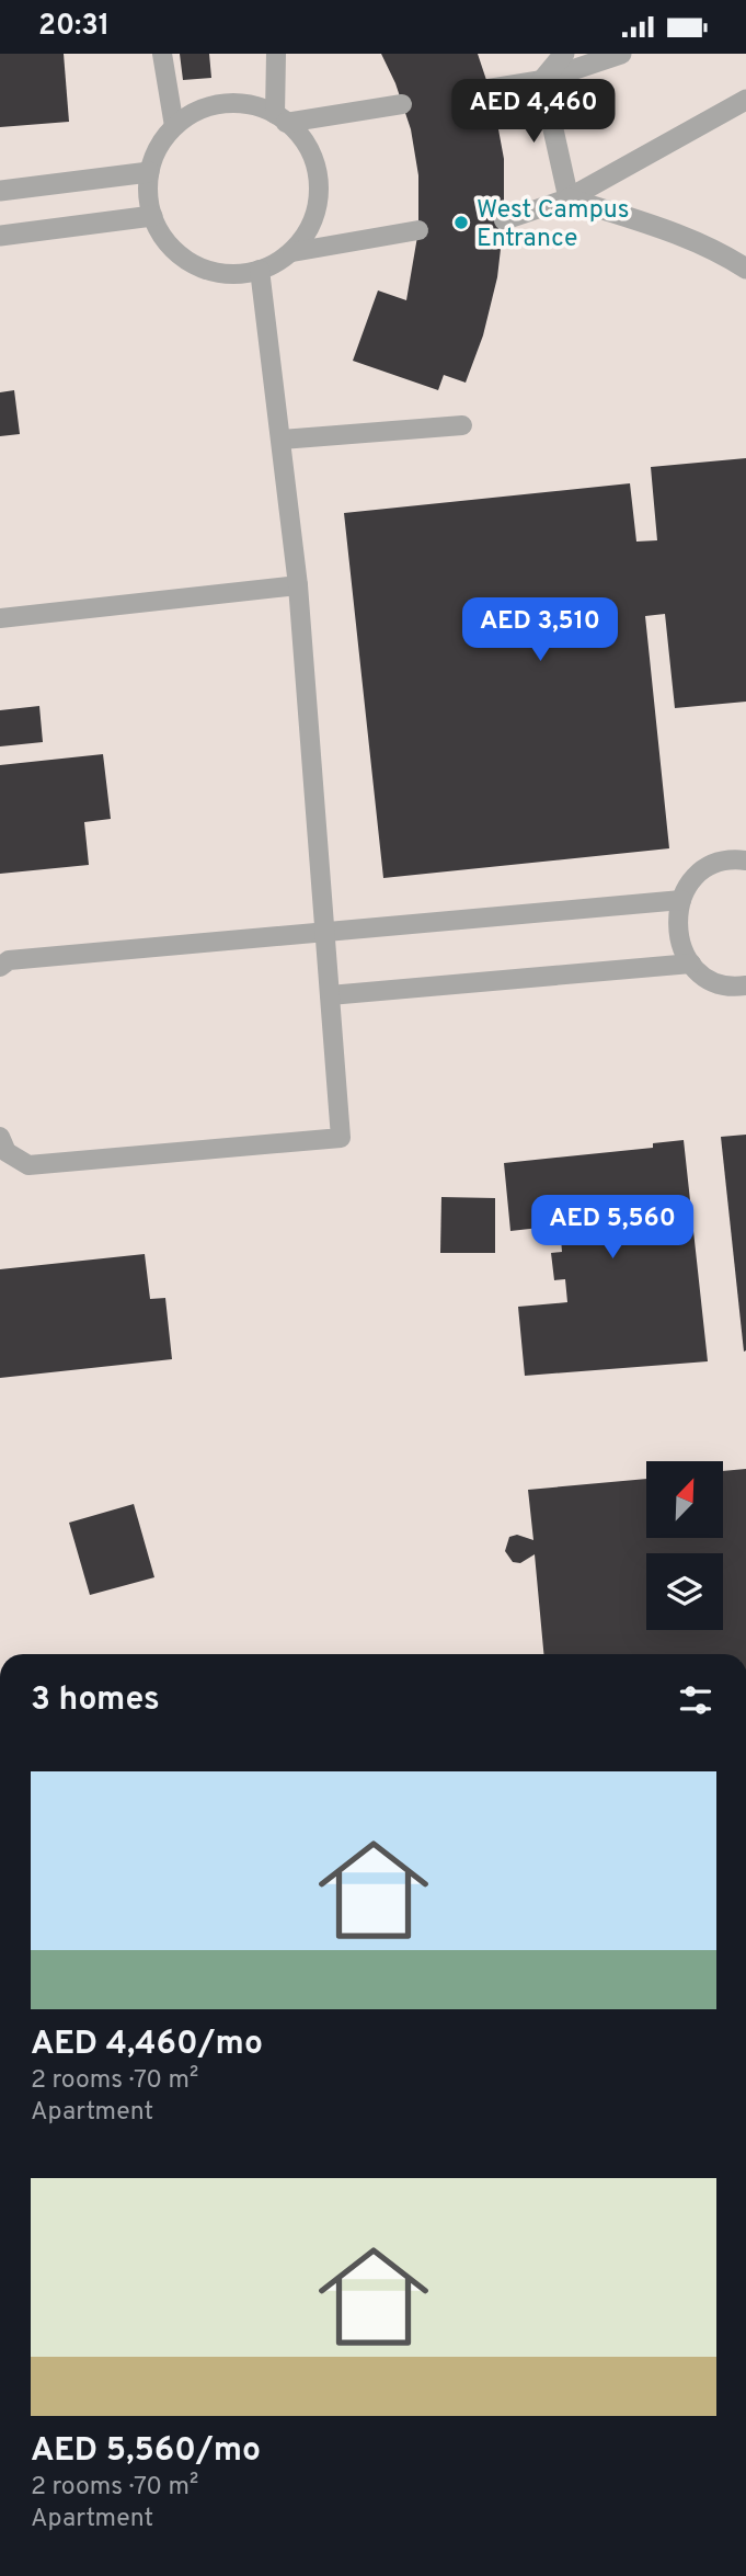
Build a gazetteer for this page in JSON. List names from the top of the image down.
{
  "places": ["West Campus Entrance"],
  "north": "top right",
  "page": {
    "status": "20:31",
    "price": ["AED 4,460", "AED 3,510", "AED 5,560"],
    "heading": "3 homes",
    "list": [
      {
        "name": "AED 4,460/mo",
        "note": "2 rooms · 70 m² · Apartment"
      },
      {
        "name": "AED 5,560/mo",
        "note": "2 rooms · 70 m² · Apartment"
      }
    ]
  }
}
